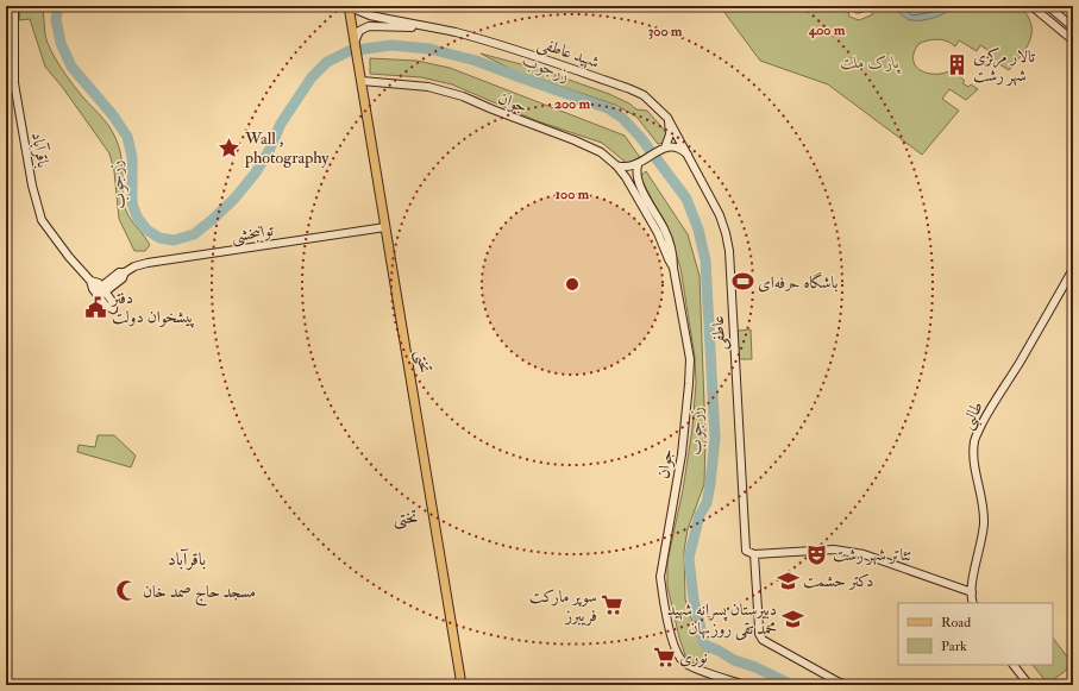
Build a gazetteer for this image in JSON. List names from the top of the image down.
{
  "streets": {
    "main road": [
      "شهید عاطفی",
      "جوان",
      "باقرآباد",
      "توانبخشی",
      "عاطفی",
      "تختی",
      "طالبی"
    ]
  },
  "crossings": [
    ["شهید عاطفی", "عاطفی"],
    ["شهید عاطفی", "تختی"],
    ["جوان", "تختی"],
    ["باقرآباد", "توانبخشی"],
    ["توانبخشی", "تختی"]
  ],
  "districts": ["تختی", "باقرآباد"],
  "water": ["زرجوب"],
  "parks": ["پارک ملت"],
  "places": {
    "building": ["تالار مرکزی شهر رشت"],
    "place": ["Wall , photography"],
    "sports": ["باشگاه حرفه‌ای"],
    "public building": ["دفتر پیشخوان دولت"],
    "theatre": ["تئاتر شهر رشت"],
    "school or university": ["دکتر حشمت", "دبیرستان پسرانه شهید محمد تقی روزبهان"],
    "mosque": ["مسجد حاج صمد خان"],
    "supermarket": ["سوپر مارکت فریبرز", "نوری"]
  },
  "legend": ["Road", "Park"],
  "rings": [
    "400 m",
    "300 m",
    "200 m",
    "100 m"
  ]
}
